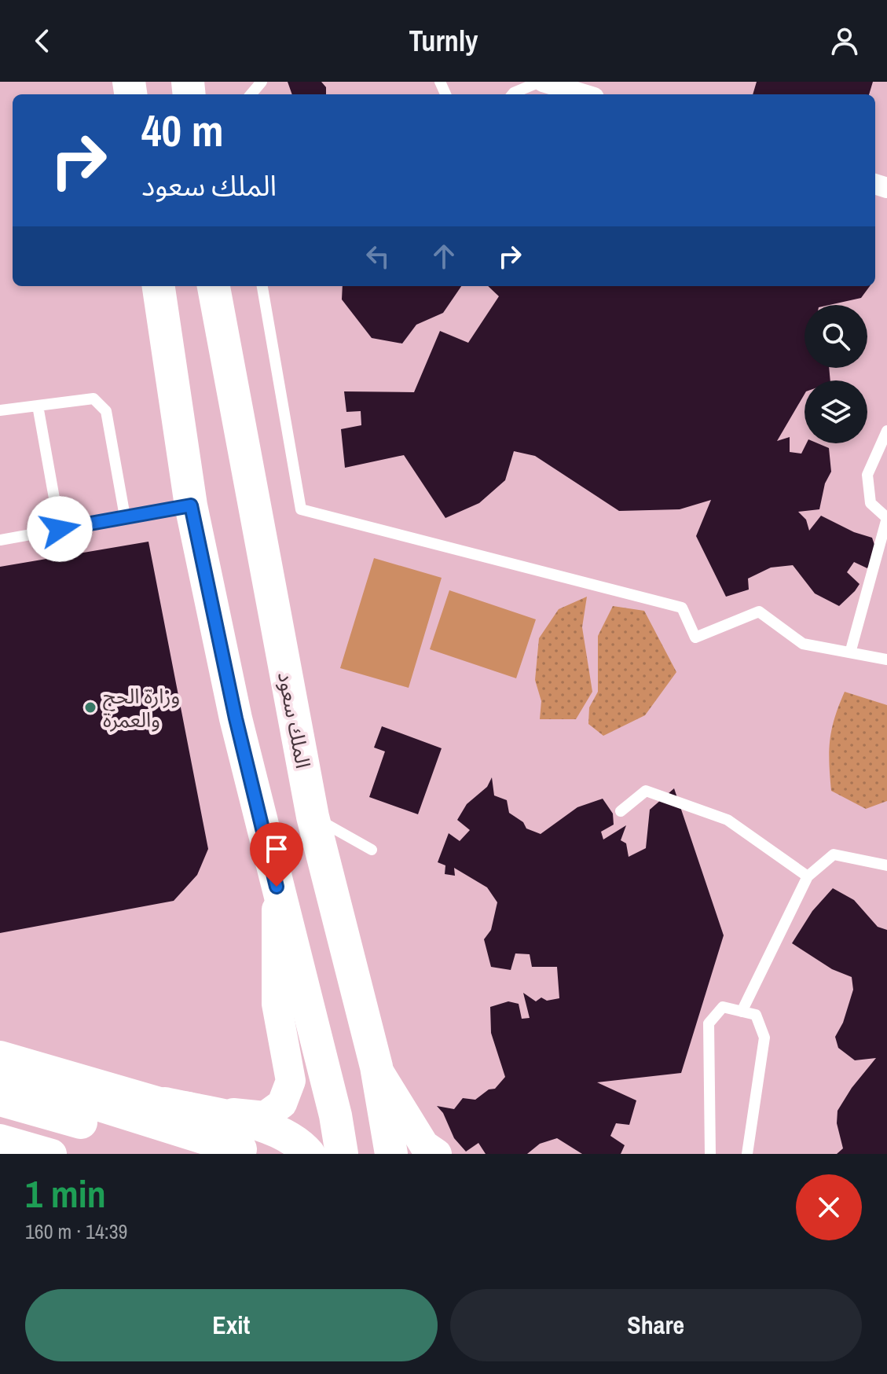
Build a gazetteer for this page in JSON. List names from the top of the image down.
{
  "streets": {
    "main road": ["الملك سعود"]
  },
  "places": ["وزارة الحج والعمرة"],
  "page": {
    "header": "Turnly",
    "turn": ["40 m", "الملك سعود"],
    "heading": ["1 min", "160 m · 14:39"],
    "buttons": ["Exit", "Share"]
  }
}
